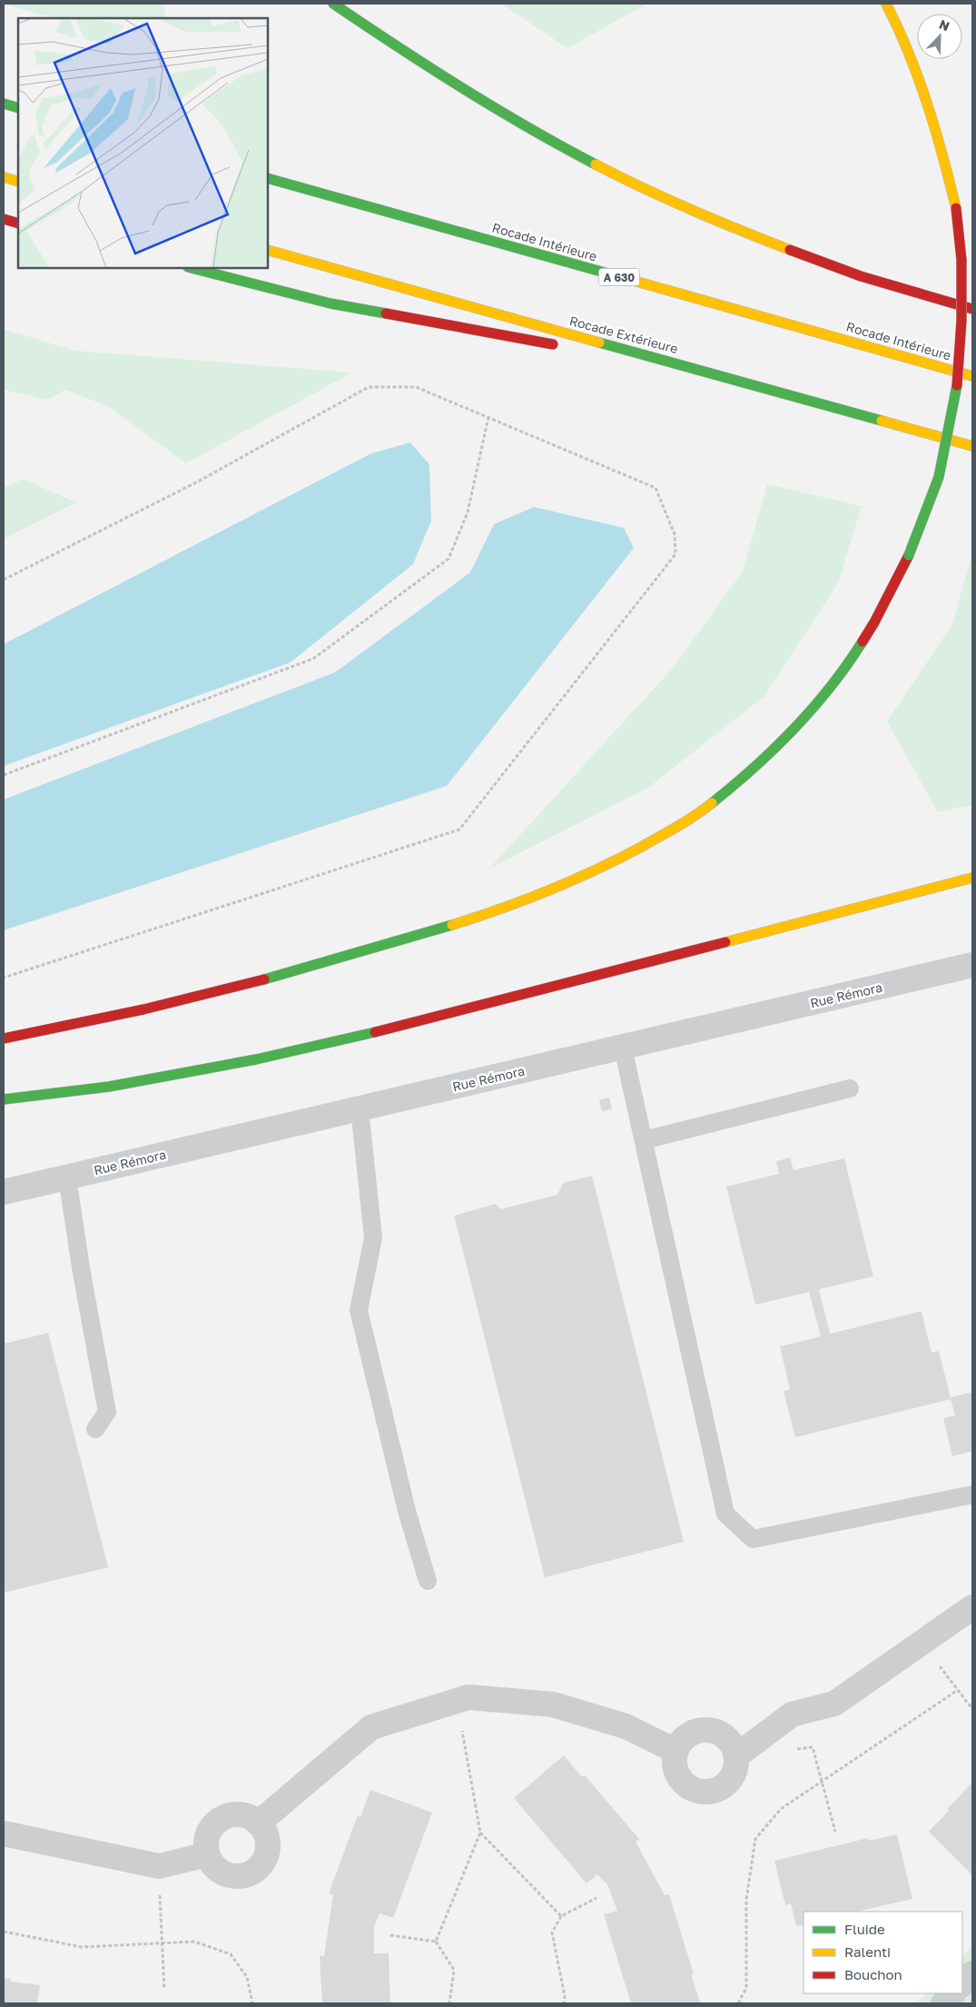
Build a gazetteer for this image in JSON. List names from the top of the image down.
{
  "streets": {
    "highway": ["Rocade Intérieure", "A 630", "Rocade Extérieure"],
    "street": ["Rue Rémora"]
  },
  "legend": ["Fluide", "Ralenti", "Bouchon"],
  "north": "top right"
}
